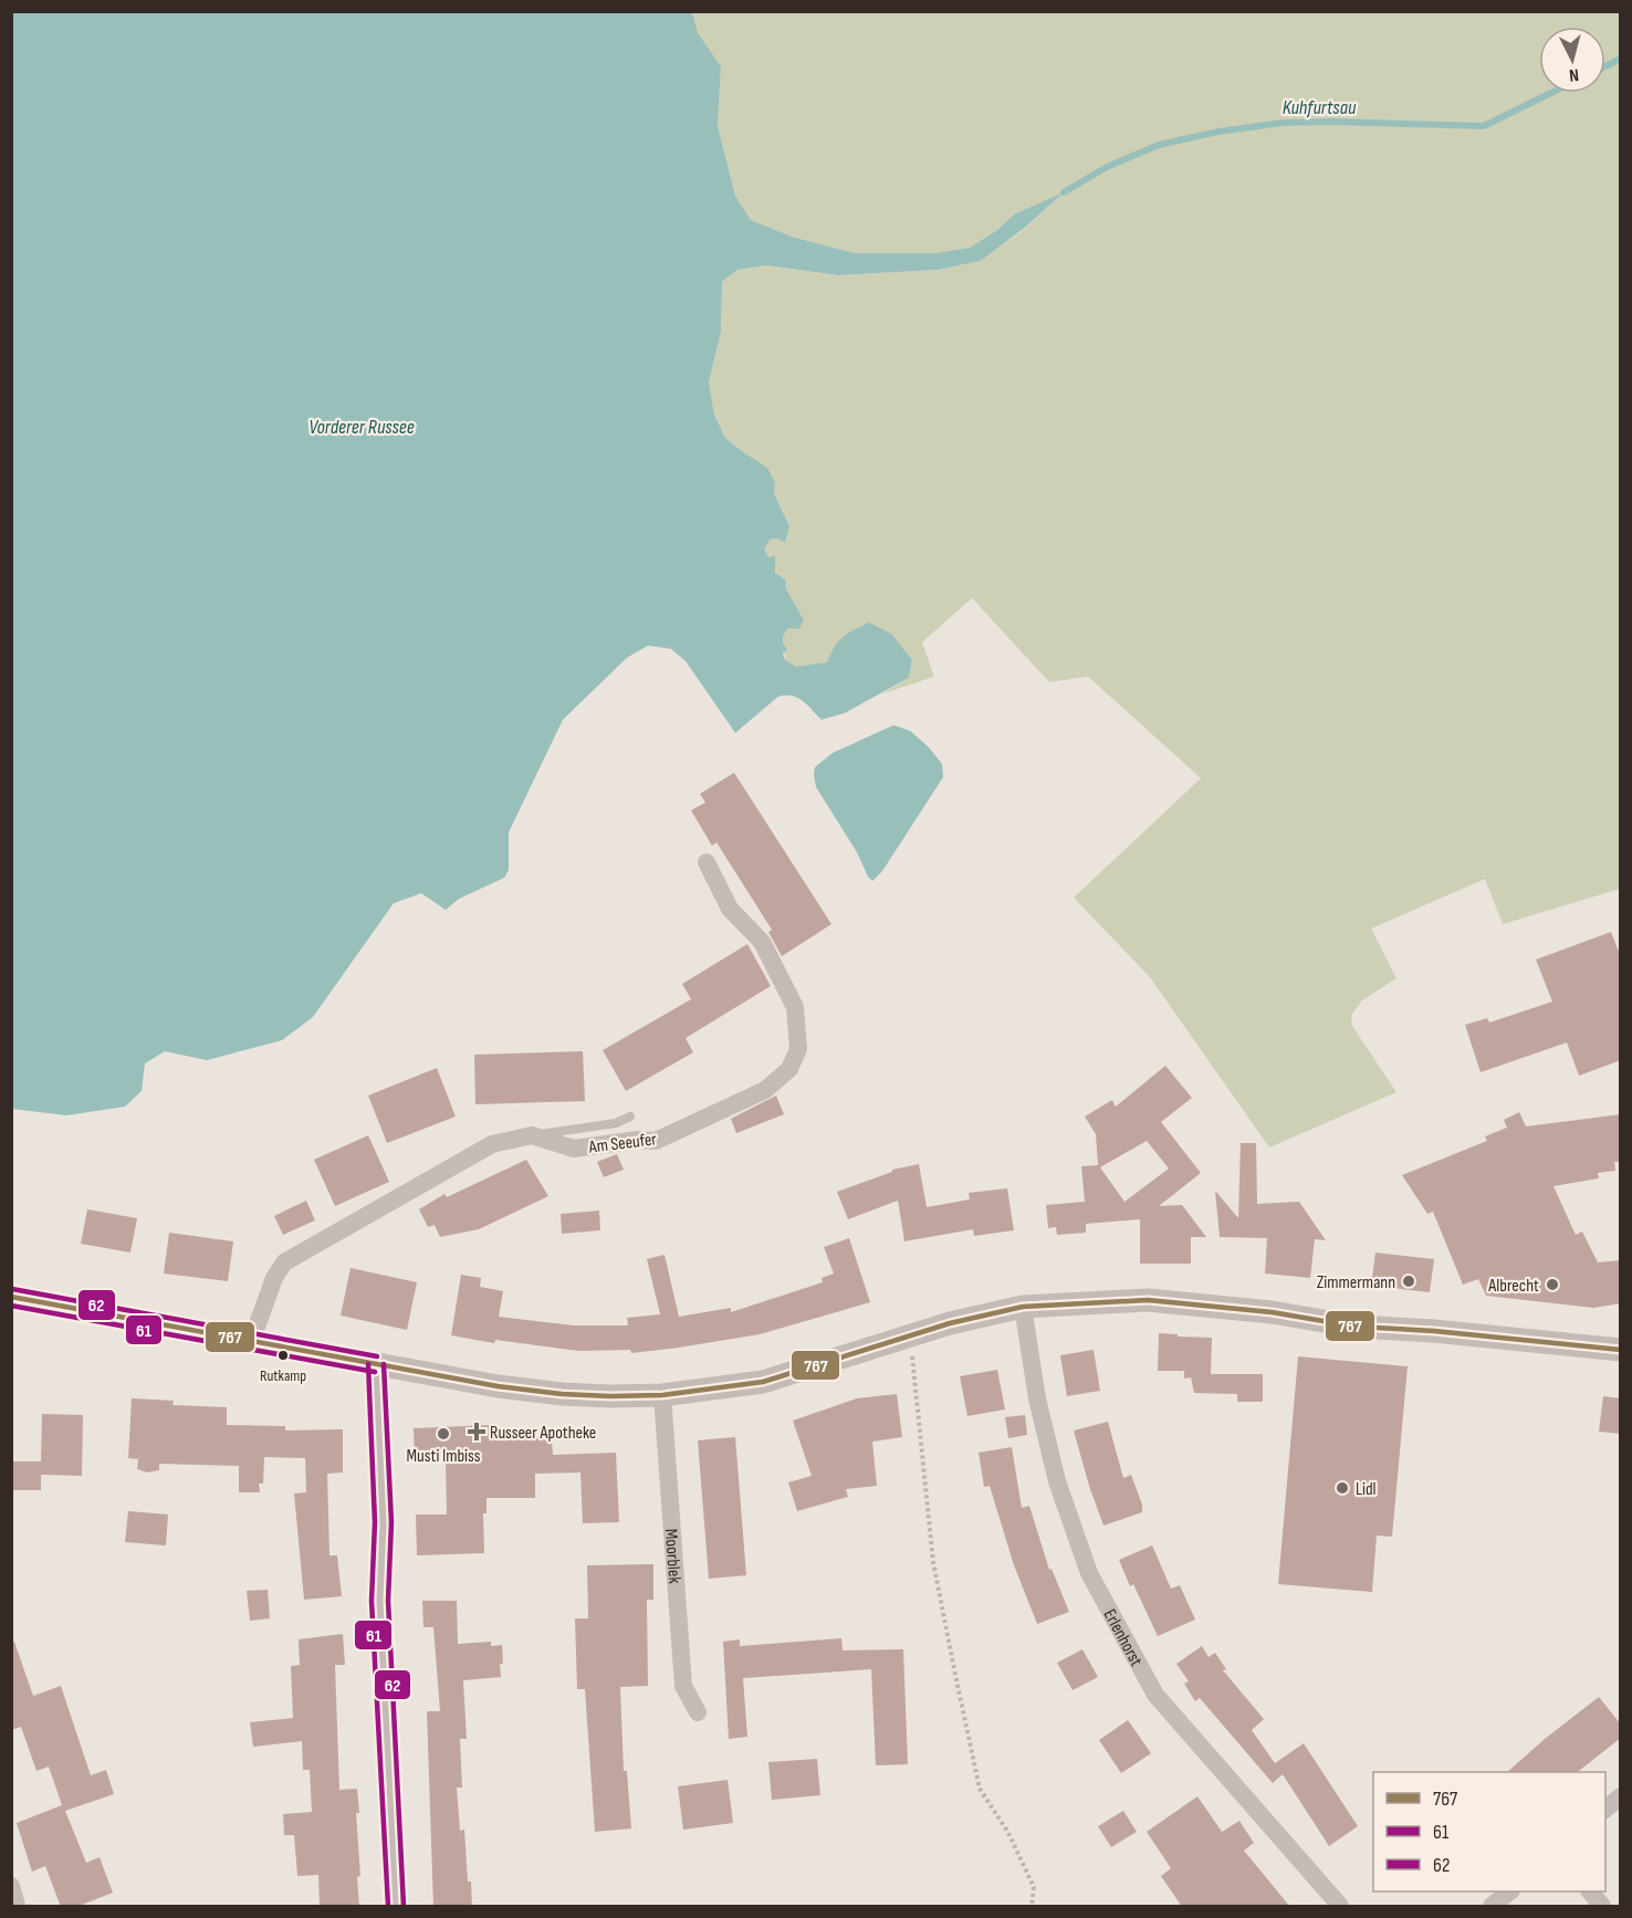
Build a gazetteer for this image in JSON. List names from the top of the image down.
{
  "streets": {
    "street": ["Am Seeufer", "Moorblek", "Erlenhorst"]
  },
  "water": ["Kuhfurtsau", "Vorderer Russee"],
  "places": {
    "other": [
      "Zimmermann",
      "Albrecht",
      "Rutkamp",
      "Musti Imbiss",
      "Lidl"
    ],
    "health": ["Russeer Apotheke"]
  },
  "lines": ["transit line 62", "transit line 767", "transit line 61"],
  "legend": ["767", "61", "62"],
  "north": "bottom"
}
